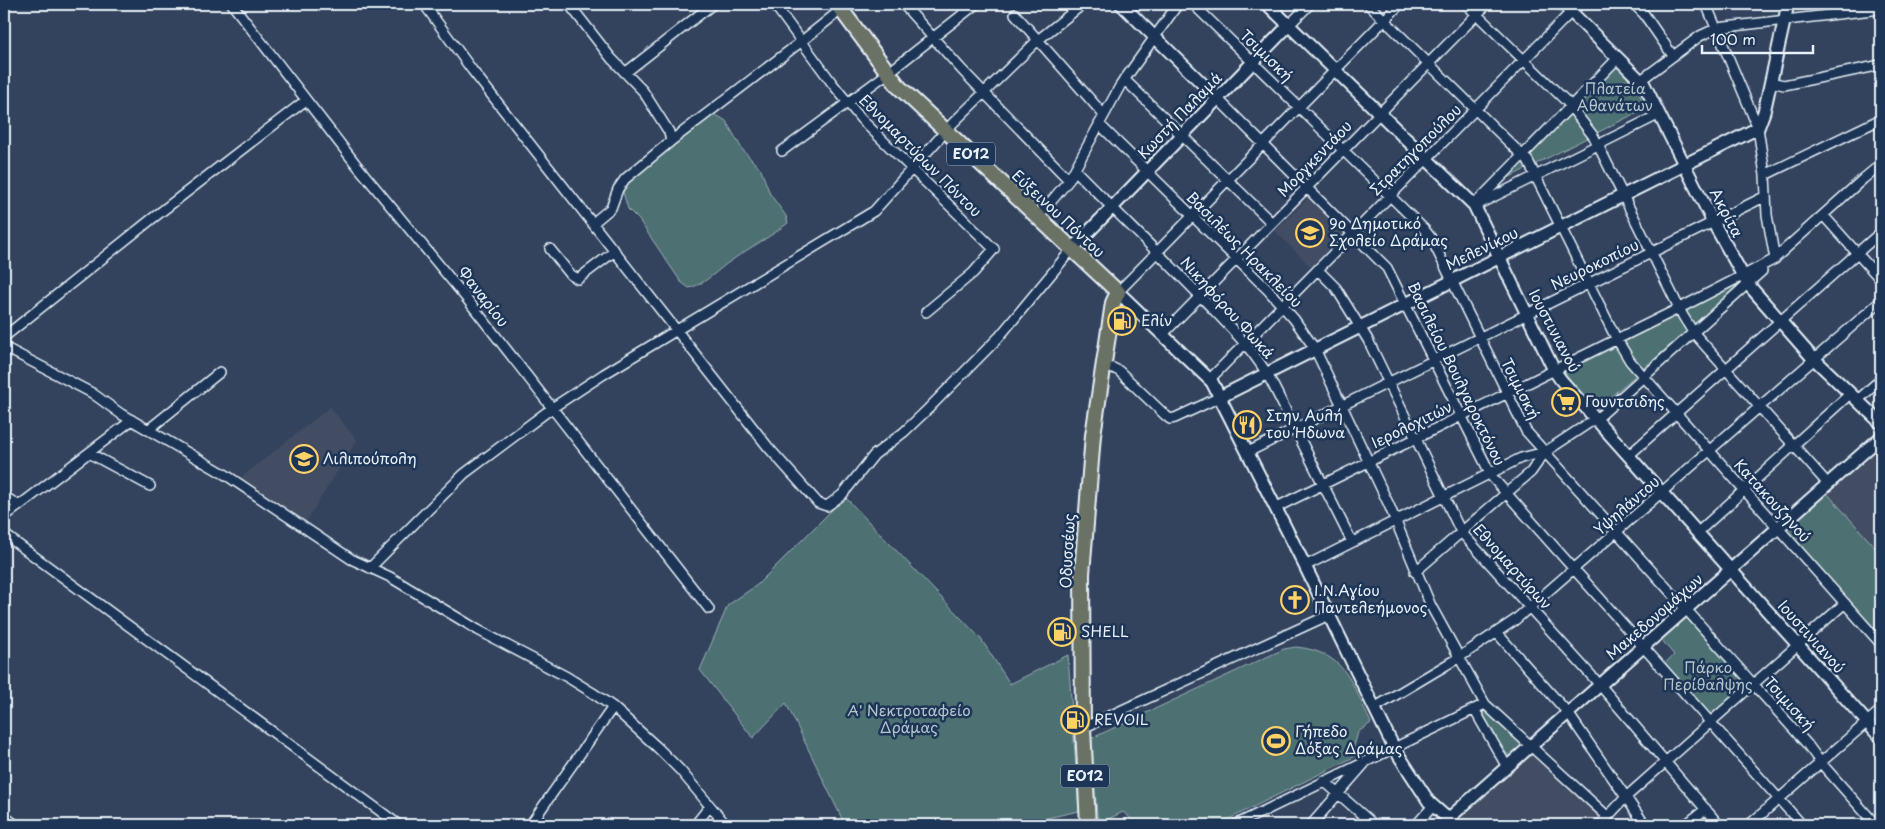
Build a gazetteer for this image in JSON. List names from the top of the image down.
{
  "streets": {
    "main road": ["ΕΟ12", "Εύξεινου Πόντου", "Οδυσσέως"],
    "street": [
      "Τσιμισκή",
      "Κωστή Παλαμά",
      "Στρατηγοπούλου",
      "Εθνομαρτύρων Πόντου",
      "Μοργκεντάου",
      "Ακρίτα",
      "Μελενίκου",
      "Βασιλέως Ηρακλείου",
      "Νευροκοπίου",
      "Φαναρίου",
      "Νικηφόρου Φωκά",
      "Ιουστινιανού",
      "Βασιλείου Βουλγαροκτόνου",
      "Ιερολοχιτών",
      "Κατακουζηνού",
      "Υψηλάντου",
      "Εθνομαρτύρων",
      "Μακεδονομάχων"
    ]
  },
  "crossings": [
    ["Τσιμισκή", "Κωστή Παλαμά"],
    ["Τσιμισκή", "Στρατηγοπούλου"],
    ["Τσιμισκή", "Μοργκεντάου"],
    ["Τσιμισκή", "Μελενίκου"],
    ["Τσιμισκή", "Νευροκοπίου"],
    ["Τσιμισκή", "Ιερολοχιτών"],
    ["Τσιμισκή", "Υψηλάντου"],
    ["Τσιμισκή", "Μακεδονομάχων"],
    ["Κωστή Παλαμά", "Εύξεινου Πόντου"],
    ["Κωστή Παλαμά", "Βασιλέως Ηρακλείου"],
    ["Κωστή Παλαμά", "Νικηφόρου Φωκά"],
    ["Κωστή Παλαμά", "Ιουστινιανού"],
    ["Κωστή Παλαμά", "Βασιλείου Βουλγαροκτόνου"],
    ["Στρατηγοπούλου", "Ακρίτα"],
    ["Στρατηγοπούλου", "Βασιλέως Ηρακλείου"],
    ["Στρατηγοπούλου", "Νικηφόρου Φωκά"],
    ["Στρατηγοπούλου", "Ιουστινιανού"],
    ["Στρατηγοπούλου", "Βασιλείου Βουλγαροκτόνου"],
    ["Στρατηγοπούλου", "Κατακουζηνού"],
    ["Στρατηγοπούλου", "Εθνομαρτύρων"],
    ["Μοργκεντάου", "Βασιλέως Ηρακλείου"],
    ["Μοργκεντάου", "Νικηφόρου Φωκά"],
    ["Μοργκεντάου", "Ιουστινιανού"],
    ["Μοργκεντάου", "Βασιλείου Βουλγαροκτόνου"],
    ["Μοργκεντάου", "Κατακουζηνού"],
    ["Ακρίτα", "Μελενίκου"],
    ["Ακρίτα", "Νευροκοπίου"],
    ["Ακρίτα", "Ιερολοχιτών"],
    ["Ακρίτα", "Υψηλάντου"],
    ["Εύξεινου Πόντου", "Οδυσσέως"],
    ["Μελενίκου", "Βασιλέως Ηρακλείου"],
    ["Μελενίκου", "Νικηφόρου Φωκά"],
    ["Μελενίκου", "Ιουστινιανού"],
    ["Μελενίκου", "Βασιλείου Βουλγαροκτόνου"],
    ["Μελενίκου", "Κατακουζηνού"],
    ["Μελενίκου", "Εθνομαρτύρων"],
    ["Βασιλέως Ηρακλείου", "Νευροκοπίου"],
    ["Βασιλέως Ηρακλείου", "Ιερολοχιτών"],
    ["Βασιλέως Ηρακλείου", "Υψηλάντου"],
    ["Βασιλέως Ηρακλείου", "Μακεδονομάχων"],
    ["Νευροκοπίου", "Νικηφόρου Φωκά"],
    ["Νευροκοπίου", "Ιουστινιανού"],
    ["Νευροκοπίου", "Βασιλείου Βουλγαροκτόνου"],
    ["Νευροκοπίου", "Κατακουζηνού"],
    ["Νευροκοπίου", "Εθνομαρτύρων"],
    ["Νικηφόρου Φωκά", "Ιερολοχιτών"],
    ["Ιουστινιανού", "Ιερολοχιτών"],
    ["Ιουστινιανού", "Υψηλάντου"],
    ["Ιουστινιανού", "Μακεδονομάχων"],
    ["Βασιλείου Βουλγαροκτόνου", "Ιερολοχιτών"],
    ["Βασιλείου Βουλγαροκτόνου", "Υψηλάντου"],
    ["Βασιλείου Βουλγαροκτόνου", "Μακεδονομάχων"],
    ["Ιερολοχιτών", "Κατακουζηνού"],
    ["Ιερολοχιτών", "Εθνομαρτύρων"],
    ["Κατακουζηνού", "Υψηλάντου"],
    ["Κατακουζηνού", "Μακεδονομάχων"],
    ["Υψηλάντου", "Εθνομαρτύρων"],
    ["Εθνομαρτύρων", "Μακεδονομάχων"]
  ],
  "parks": ["Πλατεία Αθανάτων", "Πάρκο Περίθαλψης", "Α' Νεκτροταφείο Δράμας"],
  "places": {
    "school or university": ["9ο Δημοτικό Σχολείο Δράμας", "Λιλιπούπολη"],
    "fuel station": ["Ελίν", "SHELL", "REVOIL"],
    "supermarket": ["Γουντσιδης"],
    "restaurant": ["Στην Αυλή του Ήδωνα"],
    "church": ["Ι.Ν.Αγίου Παντελεήμονος"],
    "sports": ["Γήπεδο Δόξας Δράμας"]
  },
  "scale_bar": "100 m"
}
